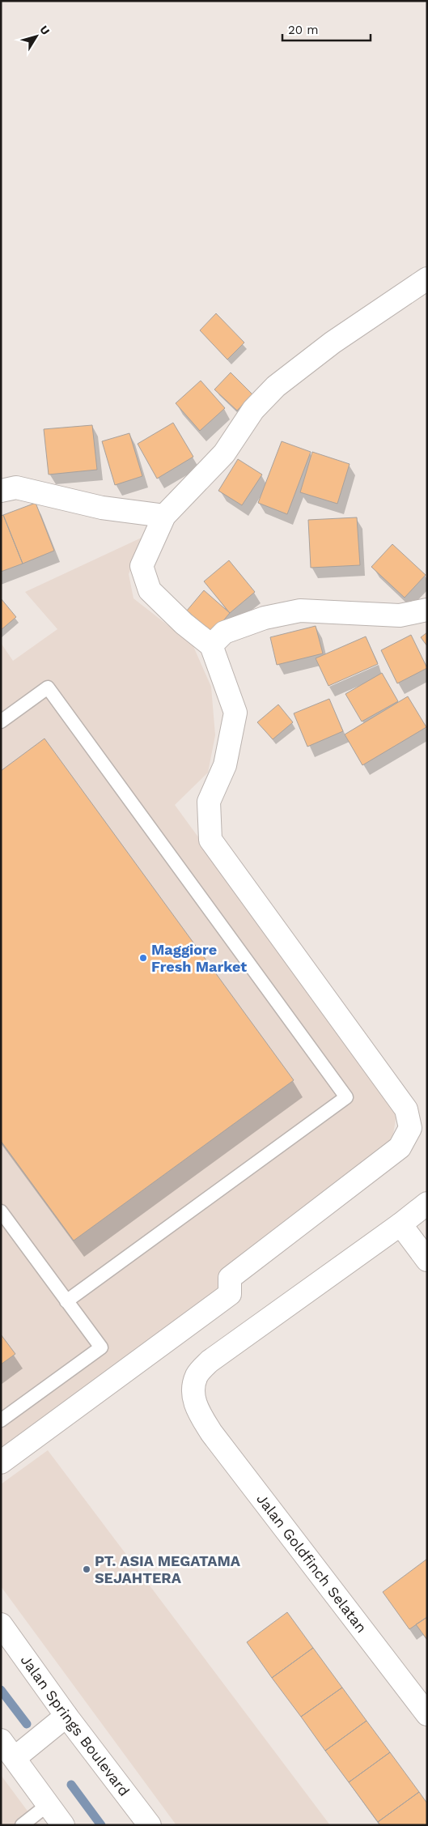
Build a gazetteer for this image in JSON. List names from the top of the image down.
{
  "streets": {
    "street": ["Jalan Goldfinch Selatan", "Jalan Springs Boulevard"]
  },
  "places": ["Maggiore Fresh Market", "PT. ASIA MEGATAMA SEJAHTERA"],
  "scale_bar": "20 m",
  "north": "top right"
}
